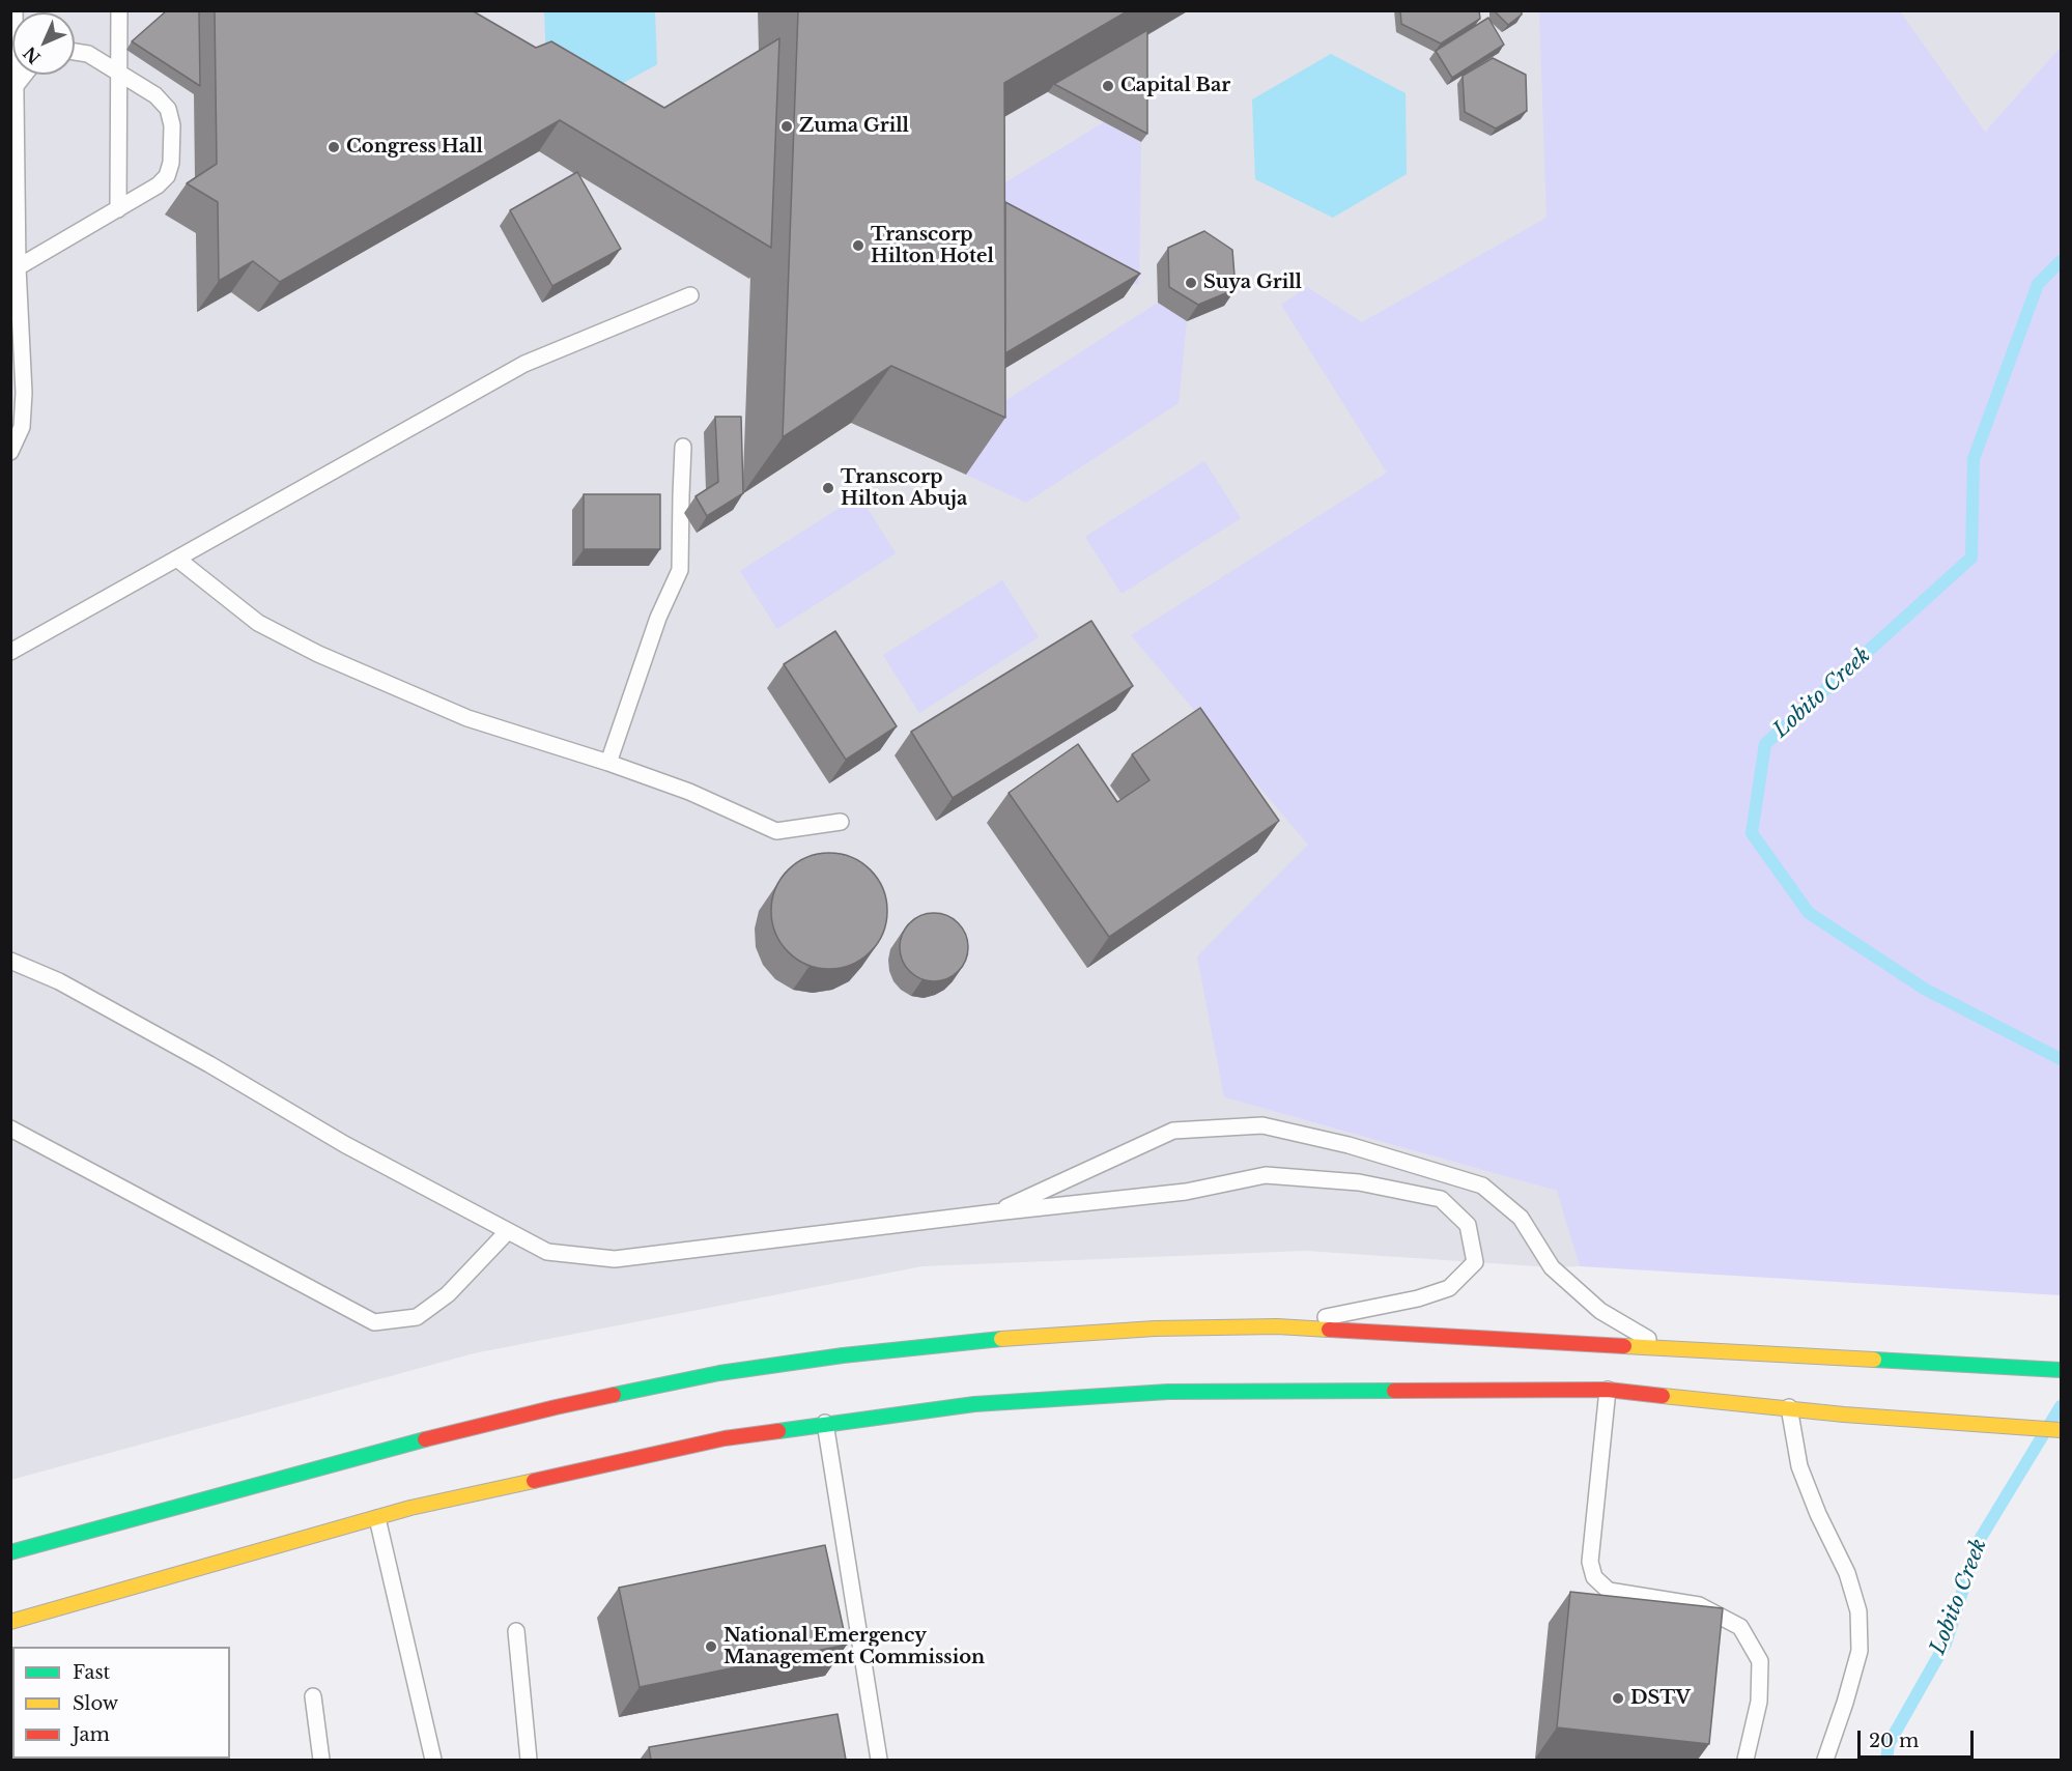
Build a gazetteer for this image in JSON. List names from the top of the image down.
{
  "water": ["Lobito Creek"],
  "places": [
    "Capital Bar",
    "Zuma Grill",
    "Congress Hall",
    "Transcorp Hilton Hotel",
    "Suya Grill",
    "Transcorp Hilton Abuja",
    "National Emergency Management Commission",
    "DSTV"
  ],
  "legend": ["Fast", "Slow", "Jam"],
  "scale_bar": "20 m",
  "north": "bottom left"
}
